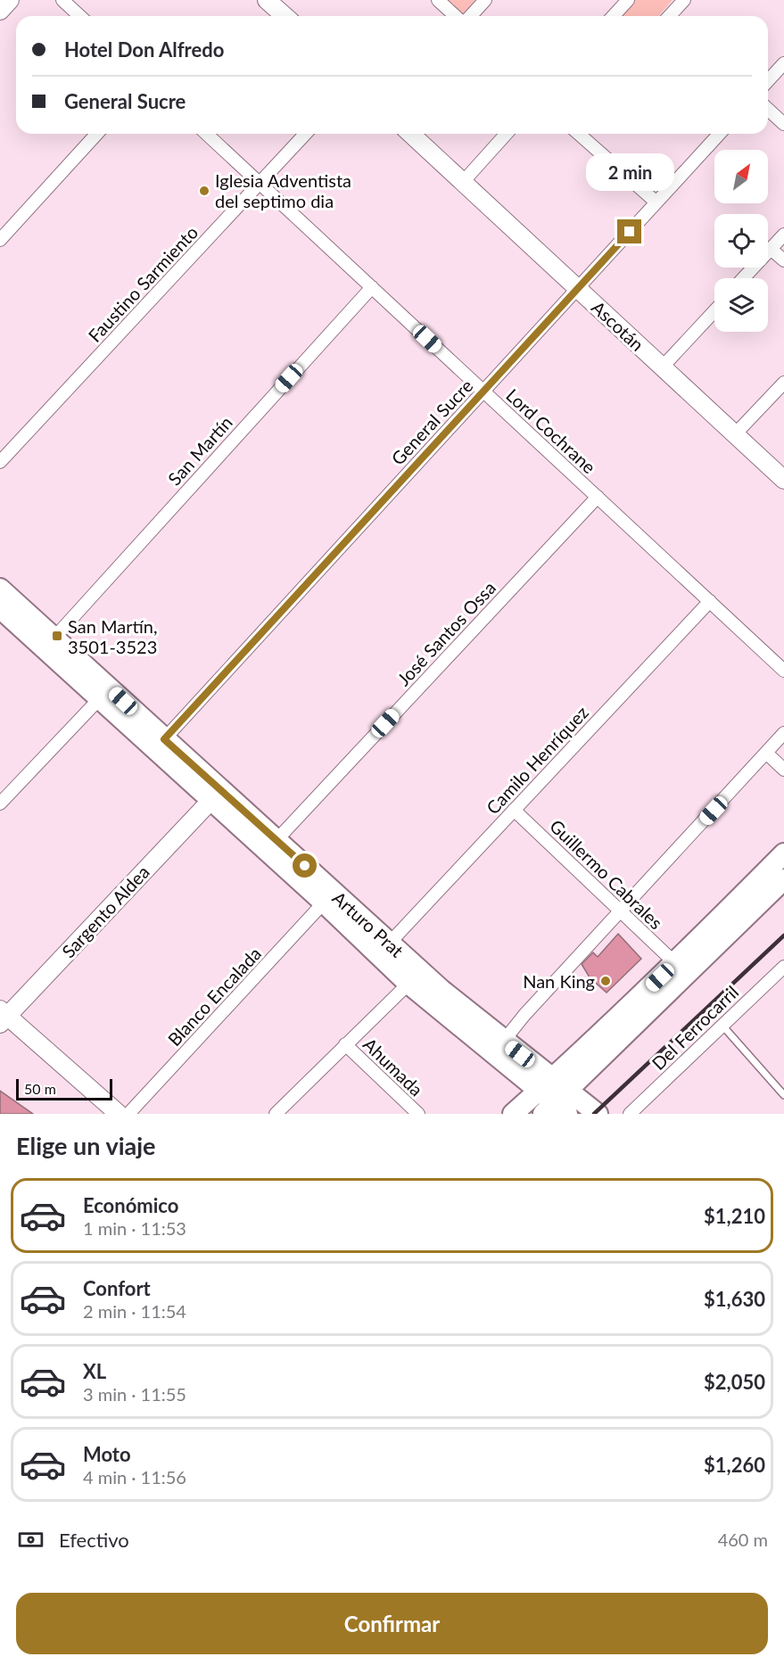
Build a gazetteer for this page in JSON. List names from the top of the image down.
{
  "streets": {
    "main road": ["Arturo Prat"],
    "street": [
      "Faustino Sarmiento",
      "Ascotán",
      "General Sucre",
      "Lord Cochrane",
      "San Martín",
      "José Santos Ossa",
      "Camilo Henríquez",
      "Guillermo Cabrales",
      "Sargento Aldea",
      "Blanco Encalada",
      "Del Ferrocarril",
      "Ahumada"
    ]
  },
  "crossings": [
    ["Faustino Sarmiento", "Lord Cochrane"],
    ["Ascotán", "General Sucre"],
    ["General Sucre", "Lord Cochrane"],
    ["General Sucre", "Arturo Prat"],
    ["Lord Cochrane", "San Martín"],
    ["Lord Cochrane", "José Santos Ossa"],
    ["Lord Cochrane", "Camilo Henríquez"],
    ["San Martín", "Arturo Prat"],
    ["José Santos Ossa", "Arturo Prat"],
    ["Camilo Henríquez", "Guillermo Cabrales"],
    ["Camilo Henríquez", "Arturo Prat"],
    ["Sargento Aldea", "Arturo Prat"],
    ["Arturo Prat", "Blanco Encalada"]
  ],
  "places": {
    "other": ["Iglesia Adventista del septimo dia", "Nan King"],
    "transit": ["San Martín, 3501-3523"]
  },
  "scale_bar": "50 m",
  "north": "top right",
  "page": {
    "banner": ["Hotel Don Alfredo", "General Sucre"],
    "bubble": "2 min",
    "scale": "50 m",
    "heading": "Elige un viaje",
    "list": [
      {
        "name": "Económico",
        "note": "1 min · 11:53",
        "value": "$1,210"
      },
      {
        "name": "Confort",
        "note": "2 min · 11:54",
        "value": "$1,630"
      },
      {
        "name": "XL",
        "note": "3 min · 11:55",
        "value": "$2,050"
      },
      {
        "name": "Moto",
        "note": "4 min · 11:56",
        "value": "$1,260"
      }
    ],
    "pay": ["Efectivo", "460 m"],
    "buttons": "Confirmar"
  }
}
